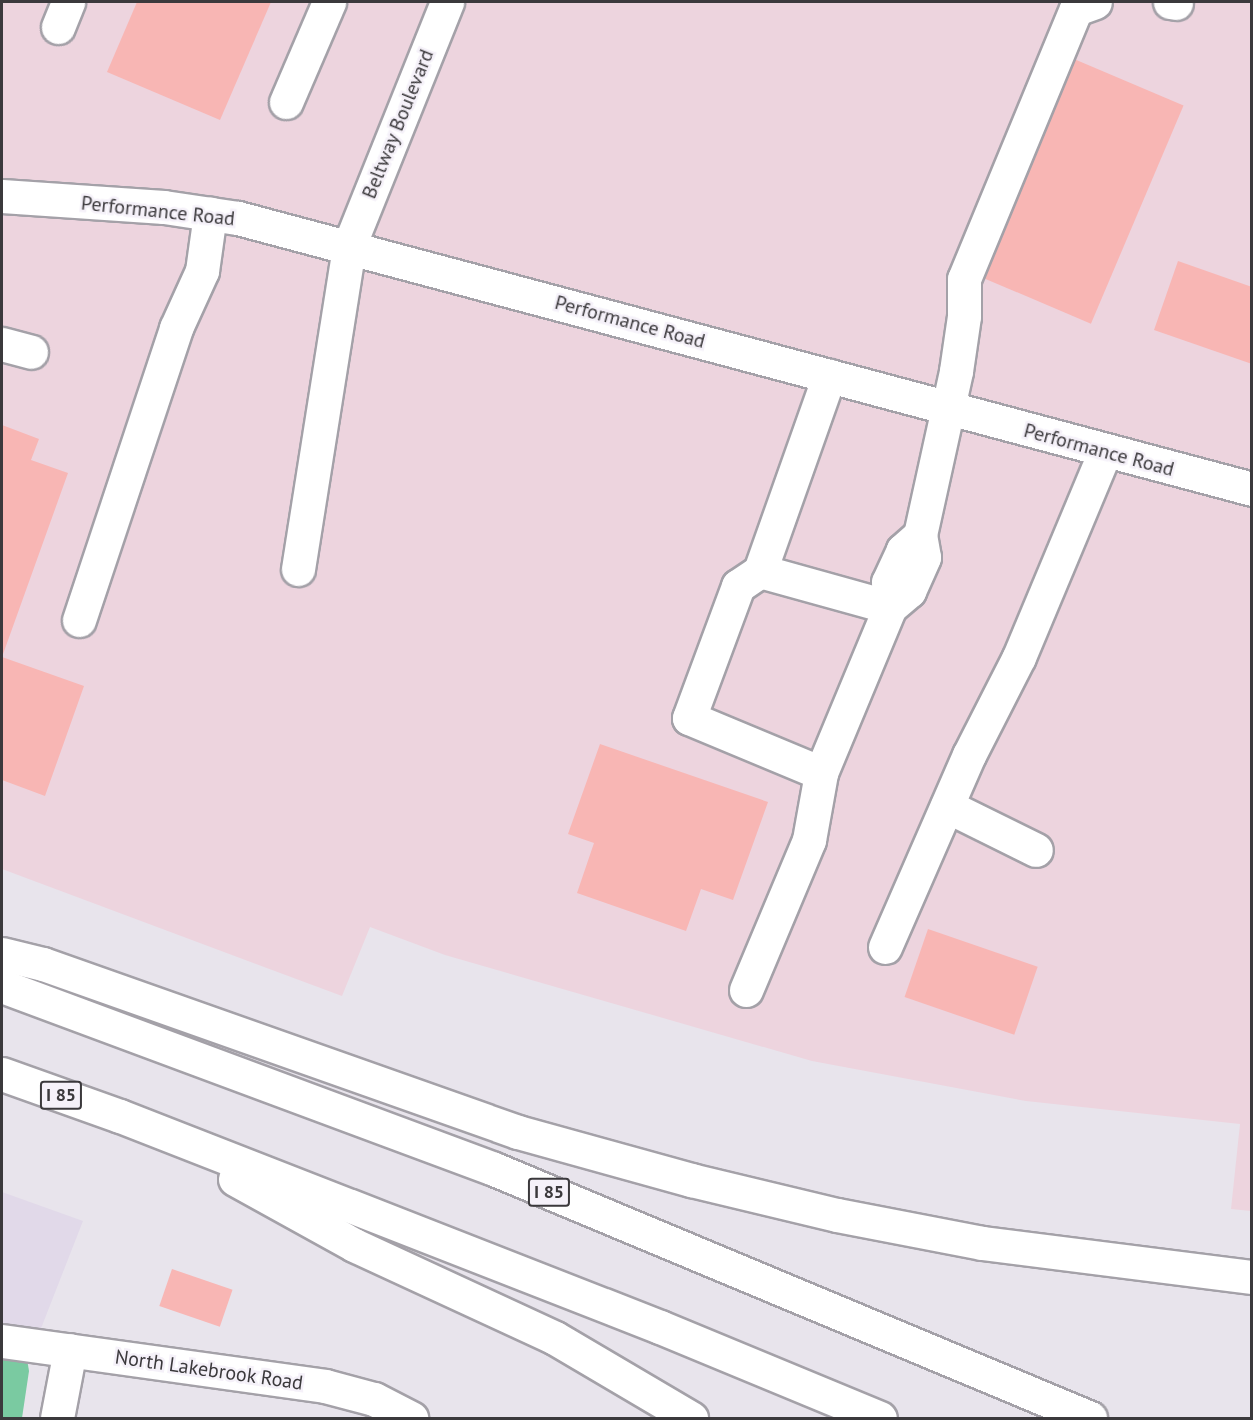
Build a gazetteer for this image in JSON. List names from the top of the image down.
{
  "streets": {
    "main road": [
      "Beltway Boulevard",
      "Performance Road",
      "I 85",
      "North Lakebrook Road"
    ]
  },
  "crossings": [
    ["Beltway Boulevard", "Performance Road"]
  ]
}
